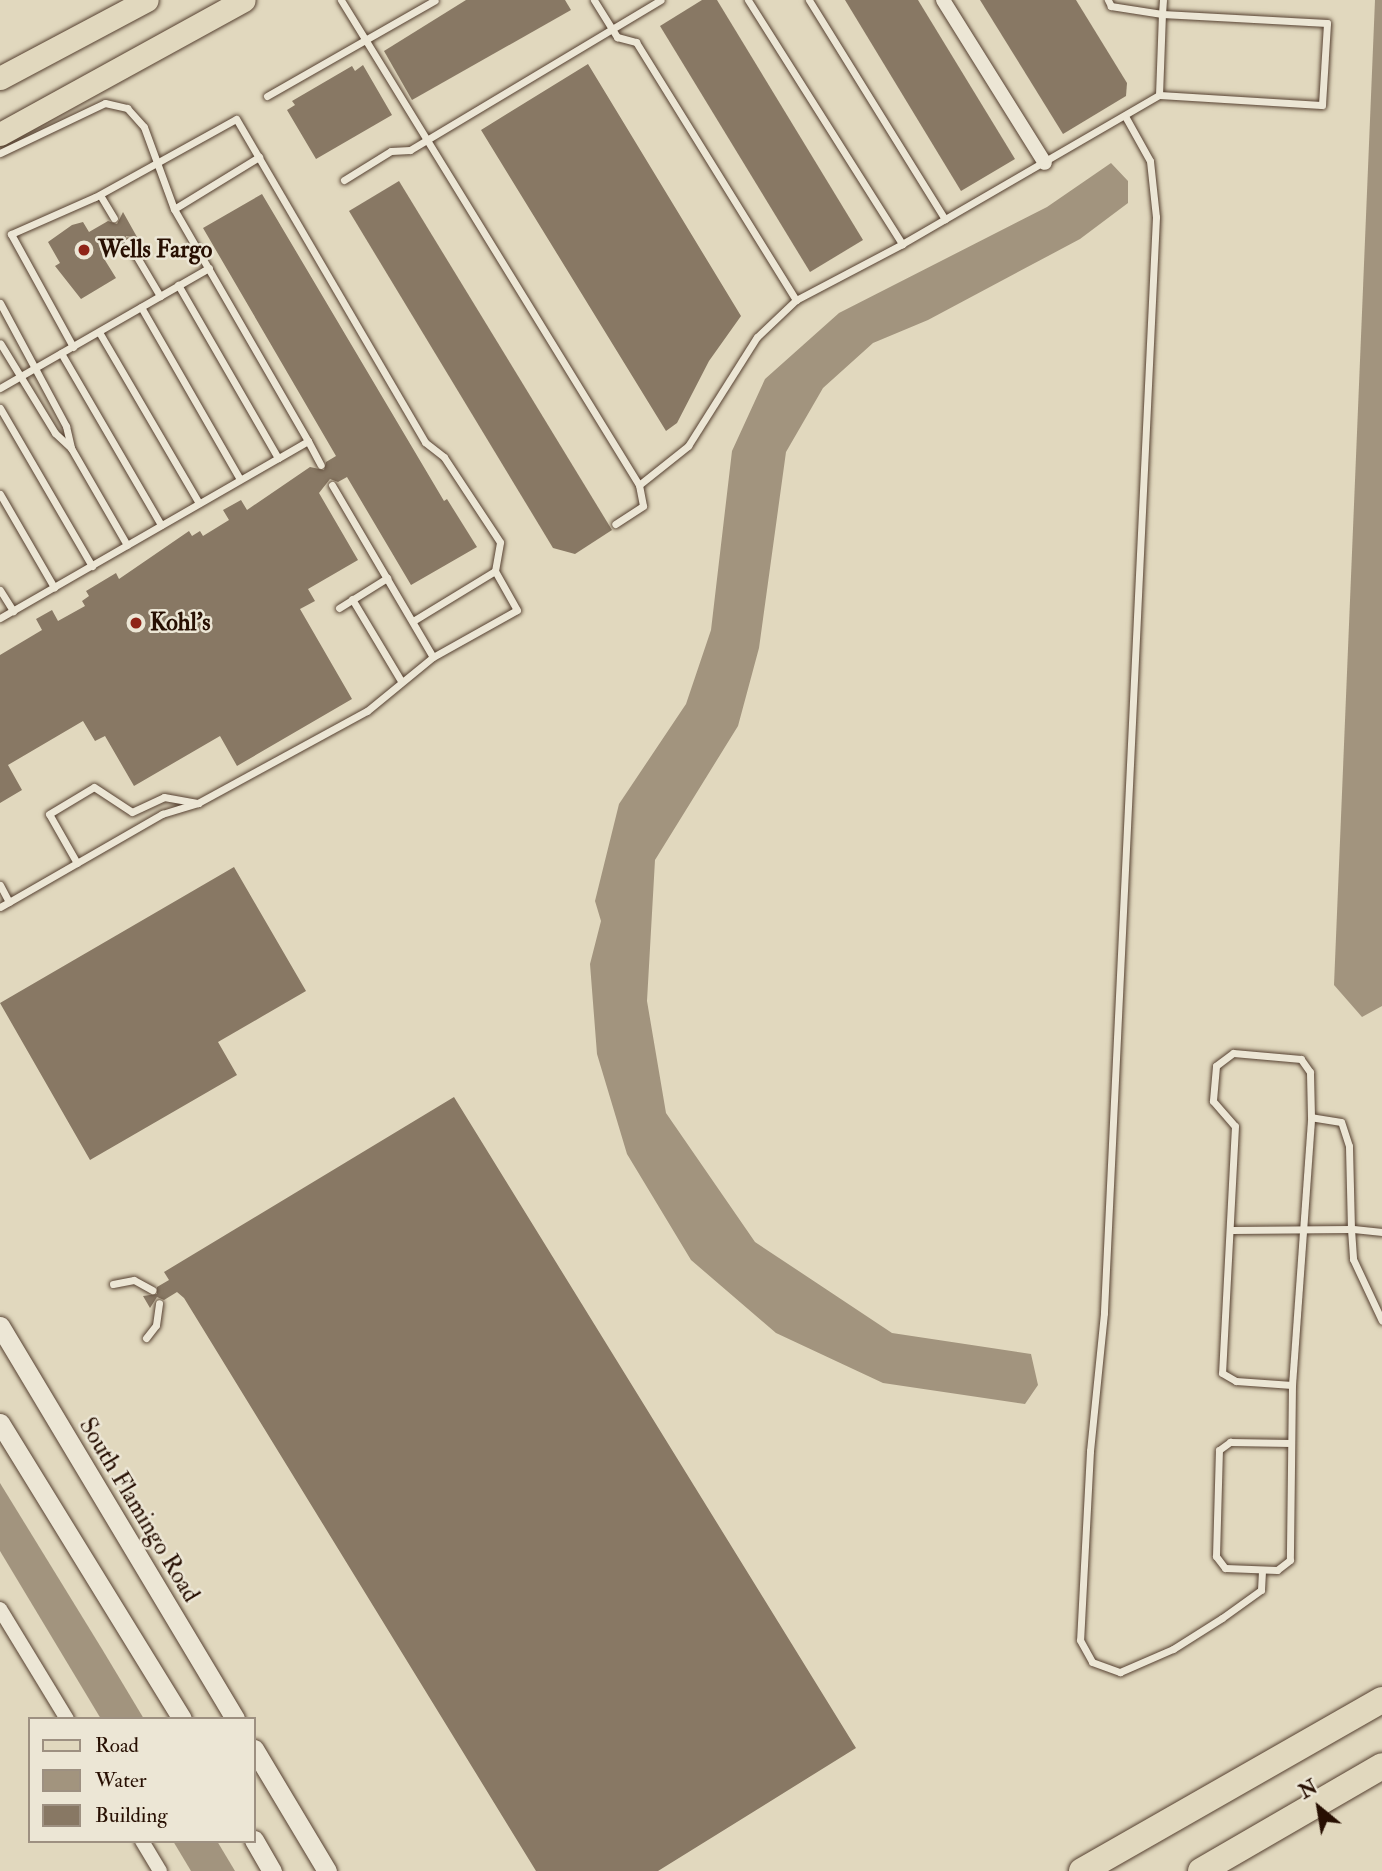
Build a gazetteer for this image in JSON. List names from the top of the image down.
{
  "streets": {
    "main road": ["South Flamingo Road"]
  },
  "places": ["Wells Fargo", "Kohl's"],
  "legend": ["Road", "Water", "Building"],
  "north": "top left"
}
